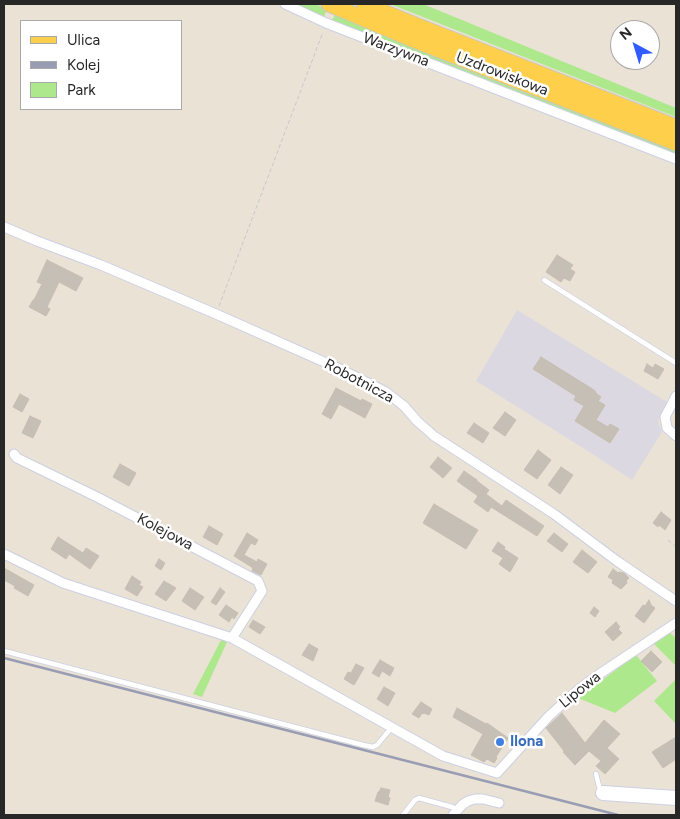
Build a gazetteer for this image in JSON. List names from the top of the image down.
{
  "streets": {
    "main road": ["Uzdrowiskowa"],
    "street": [
      "Warzywna",
      "Robotnicza",
      "Kolejowa",
      "Lipowa"
    ]
  },
  "places": ["Ilona"],
  "legend": ["Ulica", "Kolej", "Park"],
  "north": "top left"
}
